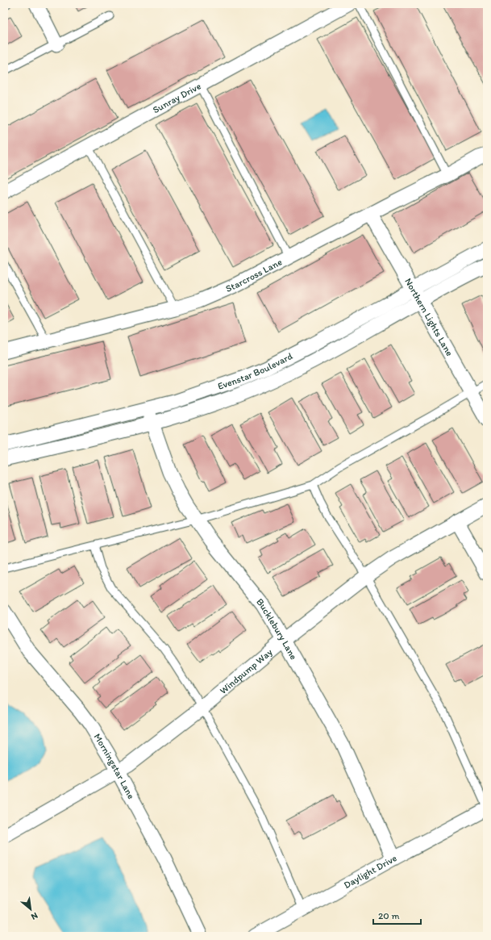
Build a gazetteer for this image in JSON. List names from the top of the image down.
{
  "streets": {
    "street": [
      "Sunray Drive",
      "Starcross Lane",
      "Northern Lights Lane",
      "Evenstar Boulevard",
      "Bucklebury Lane",
      "Windpump Way",
      "Morningstar Lane",
      "Daylight Drive"
    ]
  },
  "crossings": [
    ["Starcross Lane", "Northern Lights Lane"],
    ["Northern Lights Lane", "Evenstar Boulevard"],
    ["Evenstar Boulevard", "Bucklebury Lane"],
    ["Bucklebury Lane", "Windpump Way"],
    ["Bucklebury Lane", "Daylight Drive"],
    ["Windpump Way", "Morningstar Lane"]
  ],
  "scale_bar": "20 m",
  "north": "bottom right"
}
